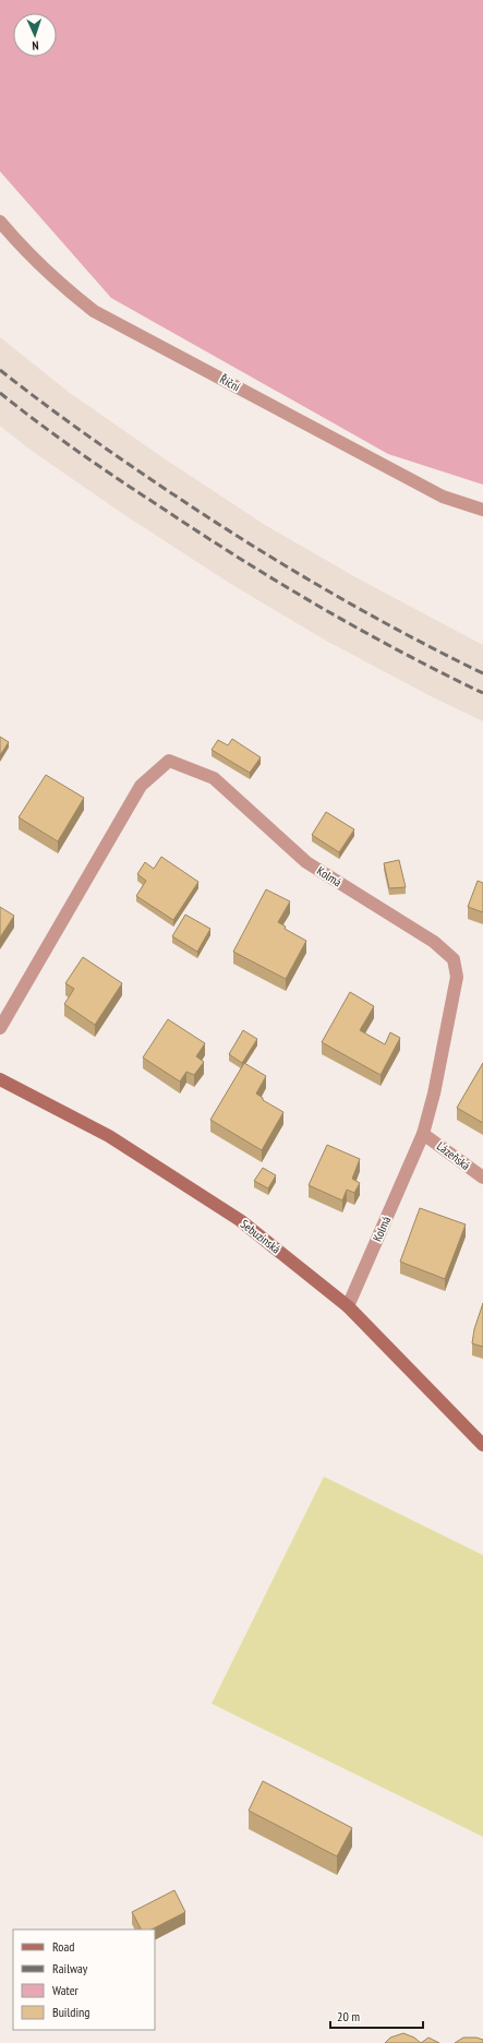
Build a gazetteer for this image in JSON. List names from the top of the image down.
{
  "streets": {
    "main road": ["Sebuzínská"],
    "street": ["Říční", "Kolmá", "Lázeňská"]
  },
  "crossings": [
    ["Kolmá", "Lázeňská"],
    ["Kolmá", "Sebuzínská"]
  ],
  "legend": [
    "Road",
    "Railway",
    "Water",
    "Building"
  ],
  "scale_bar": "20 m",
  "north": "bottom"
}
